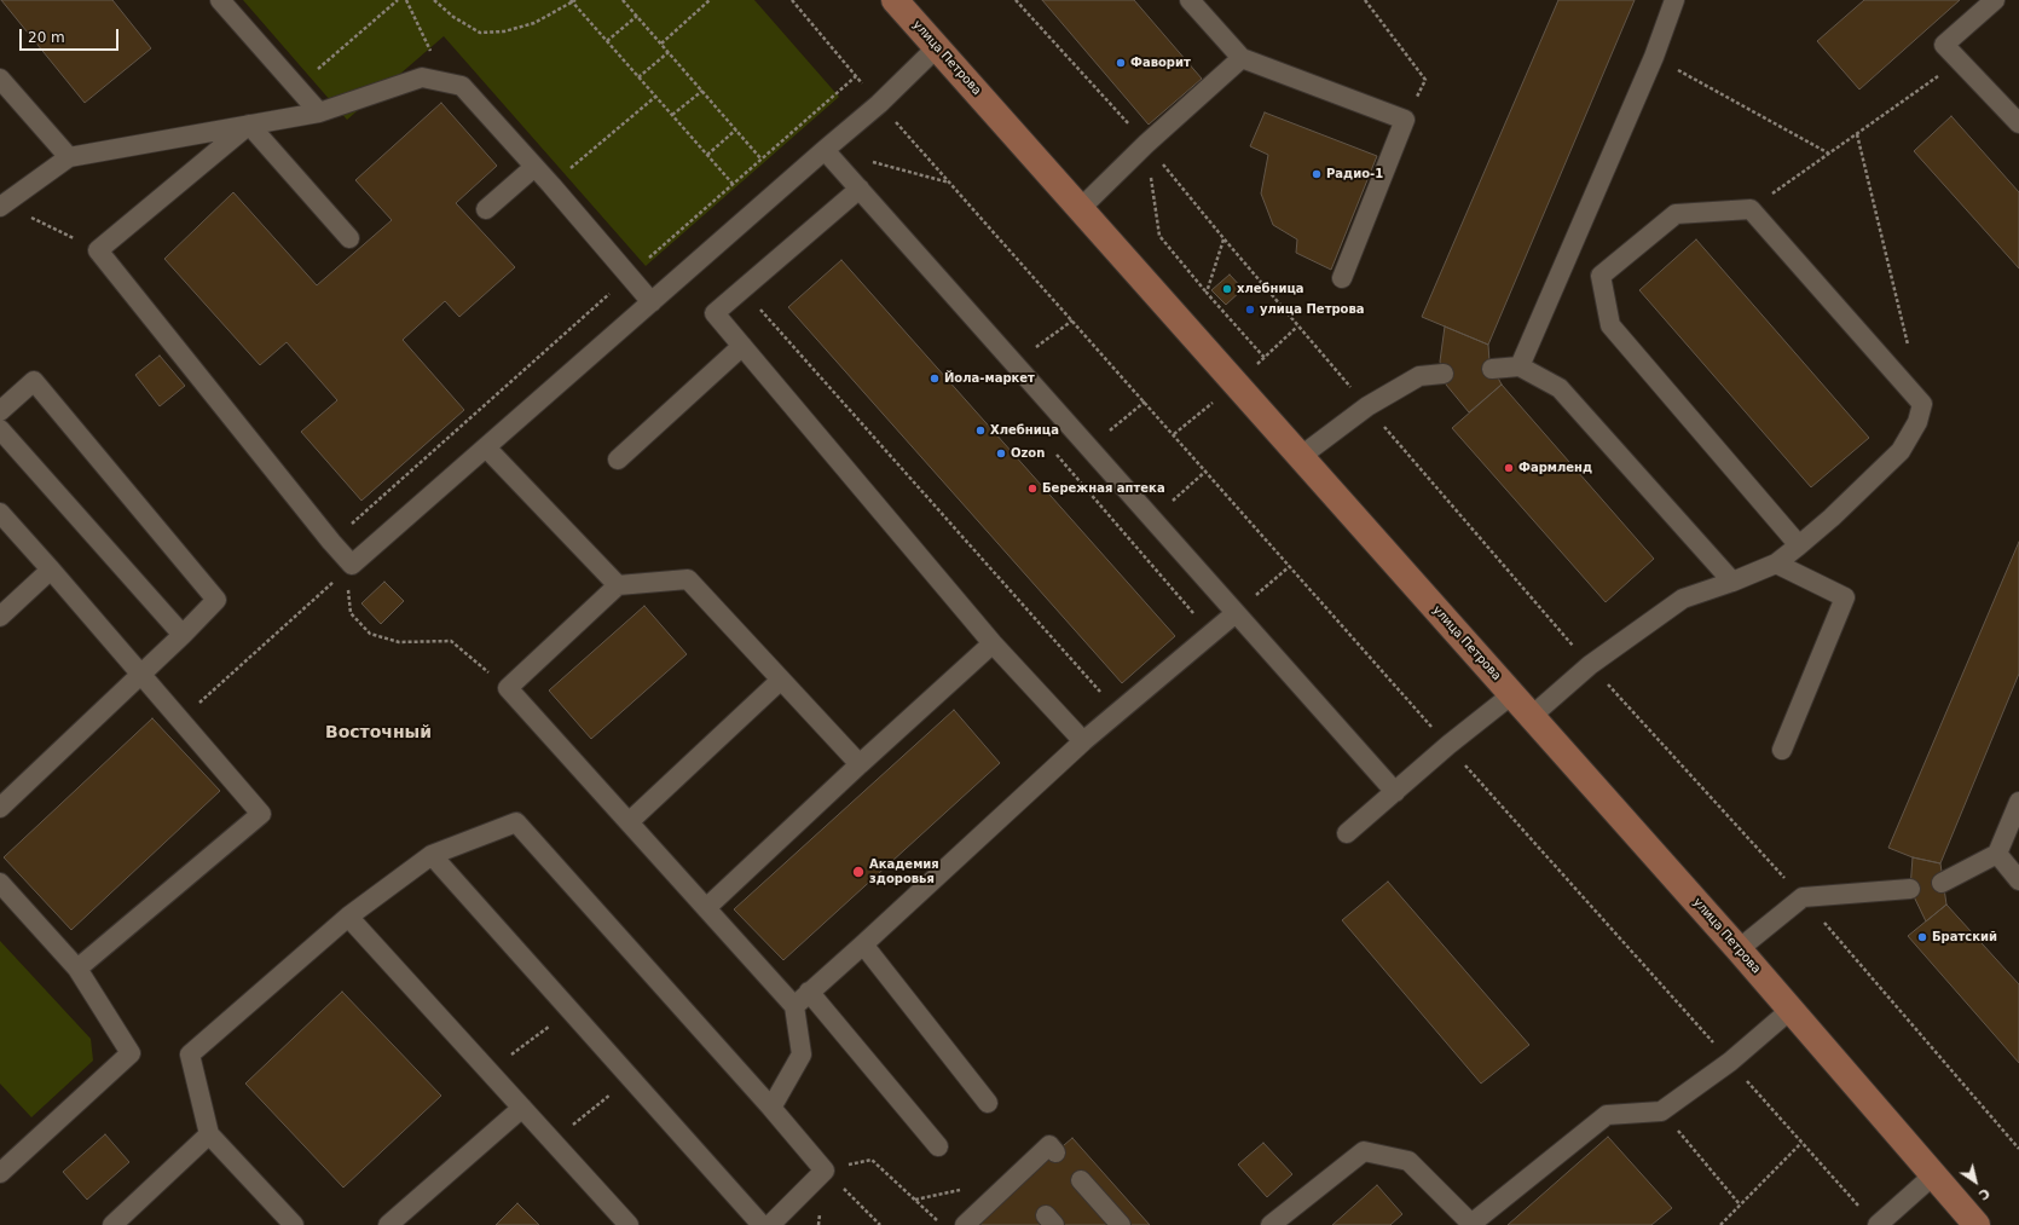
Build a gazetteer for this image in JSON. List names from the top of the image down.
{
  "streets": {
    "main road": ["улица Петрова"]
  },
  "districts": ["Восточный"],
  "places": [
    "Фаворит",
    "Радио-1",
    "хлебница",
    "улица Петрова",
    "Йола-маркет",
    "Хлебница",
    "Ozon",
    "Фармленд",
    "Бережная аптека",
    "Академия здоровья",
    "Братский"
  ],
  "scale_bar": "20 m",
  "north": "bottom right"
}
